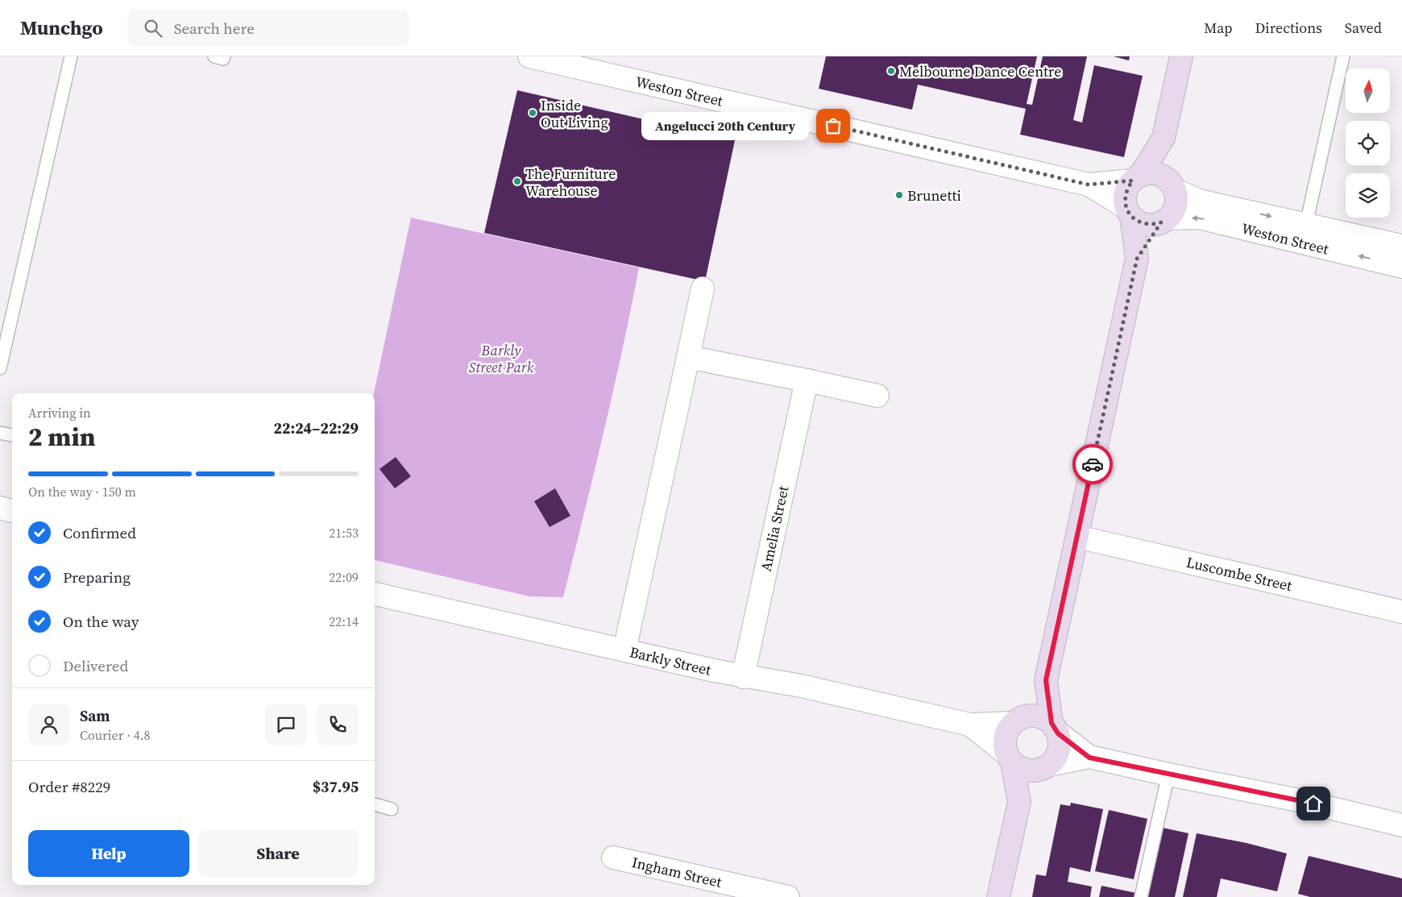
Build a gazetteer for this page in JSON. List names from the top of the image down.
{
  "streets": {
    "street": [
      "Weston Street",
      "Amelia Street",
      "Luscombe Street",
      "Barkly Street",
      "Ingham Street"
    ]
  },
  "crossings": [
    ["Amelia Street", "Barkly Street"]
  ],
  "parks": ["Barkly Street Park"],
  "places": [
    "Melbourne Dance Centre",
    "Inside Out Living",
    "Angelucci 20th Century",
    "The Furniture Warehouse",
    "Brunetti"
  ],
  "north": "top",
  "page": {
    "header": "Munchgo",
    "search": "Search here",
    "nav": ["Map", "Directions", "Saved"],
    "bubble": "Angelucci 20th Century",
    "heading": ["2 min", "Arriving in", "22:24–22:29"],
    "panel": [
      "Sam",
      "Courier · 4.8",
      "Order #8229",
      "$37.95"
    ],
    "bar": "On the way · 150 m",
    "list": [
      ["Confirmed", "21:53"],
      ["Preparing", "22:09"],
      ["On the way", "22:14"],
      "Delivered"
    ],
    "buttons": ["Help", "Share"]
  }
}
